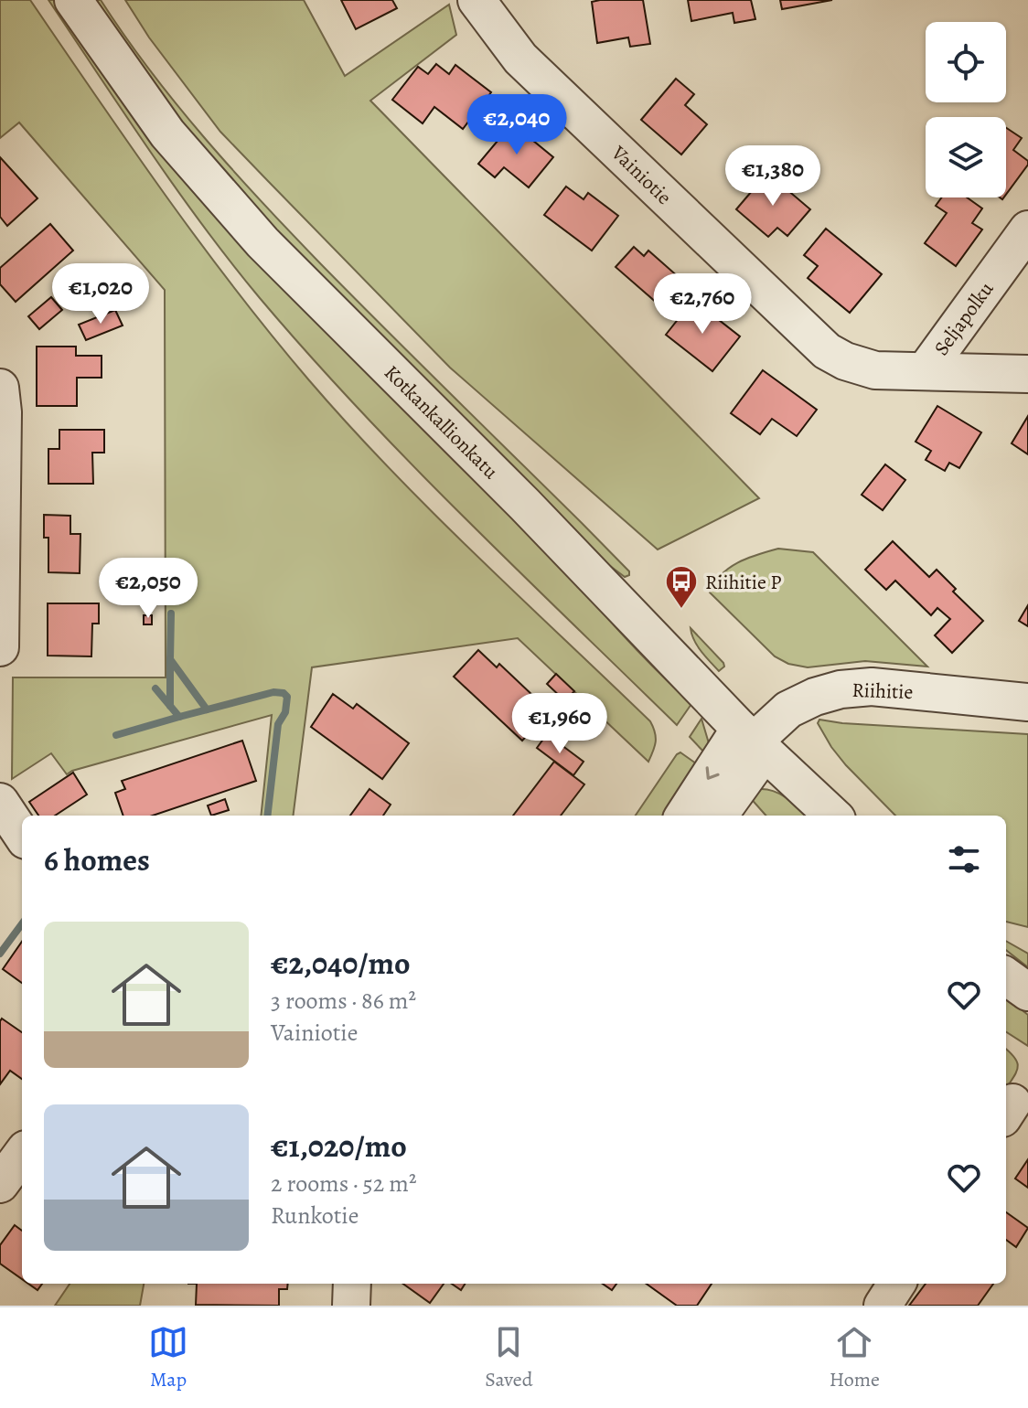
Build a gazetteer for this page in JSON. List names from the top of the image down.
{
  "streets": {
    "street": [
      "Vainiotie",
      "Seljapolku",
      "Kotkankallionkatu",
      "Riihitie"
    ]
  },
  "crossings": [
    ["Vainiotie", "Seljapolku"],
    ["Kotkankallionkatu", "Riihitie"]
  ],
  "places": {
    "bus stop": ["Riihitie P"]
  },
  "page": {
    "price": [
      "€2,040",
      "€1,380",
      "€1,020",
      "€2,760",
      "€2,050",
      "€1,960"
    ],
    "heading": "6 homes",
    "list": [
      {
        "name": "€2,040/mo",
        "note": "3 rooms · 86 m² · Vainiotie"
      },
      {
        "name": "€1,020/mo",
        "note": "2 rooms · 52 m² · Runkotie"
      }
    ],
    "tabs": ["Map", "Saved", "Home"]
  }
}
